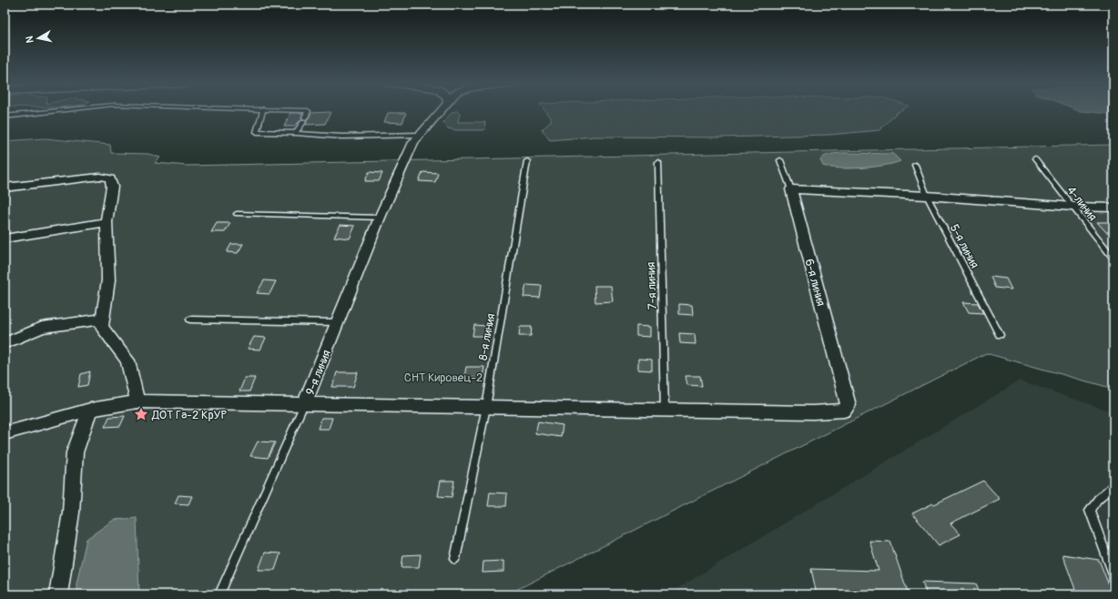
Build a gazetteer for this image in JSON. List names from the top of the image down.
{
  "streets": {
    "street": ["6-я линия", "9-я линия"],
    "lane": [
      "4-линия",
      "5-я линия",
      "7-я линия",
      "8-я линия"
    ]
  },
  "crossings": [
    ["6-я линия", "7-я линия"]
  ],
  "parks": ["СНТ Кировец-2"],
  "places": {
    "place": ["ДОТ Га-2 КрУР"]
  },
  "north": "left"
}
